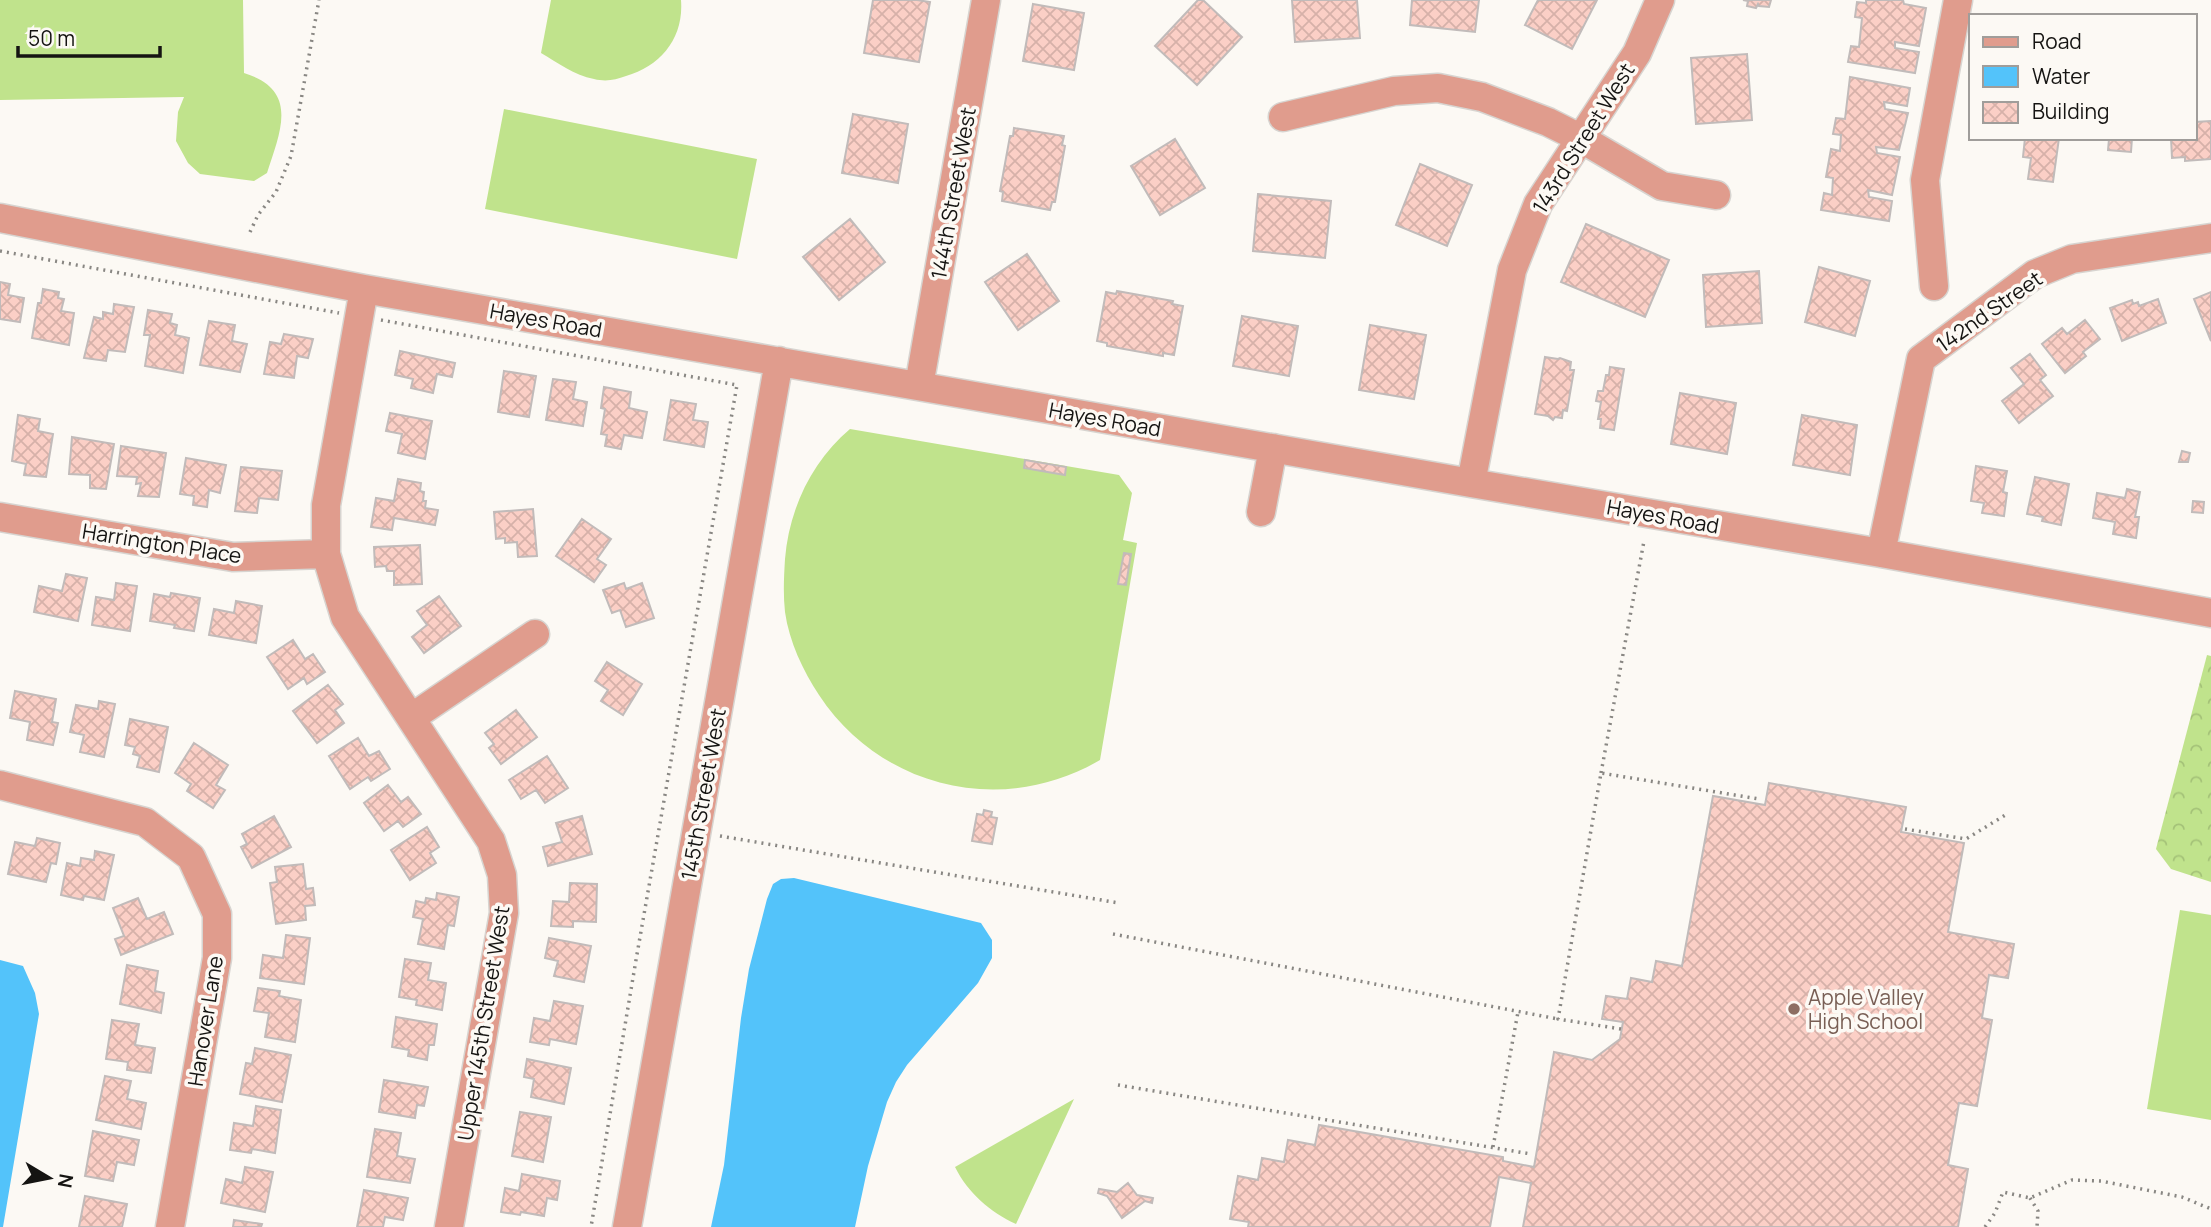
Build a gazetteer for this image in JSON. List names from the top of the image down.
{
  "streets": {
    "street": [
      "143rd Street West",
      "144th Street West",
      "142nd Street",
      "Hayes Road",
      "Harrington Place",
      "145th Street West",
      "Hanover Lane",
      "Upper 145th Street West"
    ]
  },
  "crossings": [
    ["143rd Street West", "Hayes Road"],
    ["144th Street West", "Hayes Road"],
    ["142nd Street", "Hayes Road"],
    ["Hayes Road", "145th Street West"],
    ["Hayes Road", "Upper 145th Street West"],
    ["Harrington Place", "Upper 145th Street West"]
  ],
  "places": ["Apple Valley High School"],
  "legend": ["Road", "Water", "Building"],
  "scale_bar": "50 m",
  "north": "right"
}
